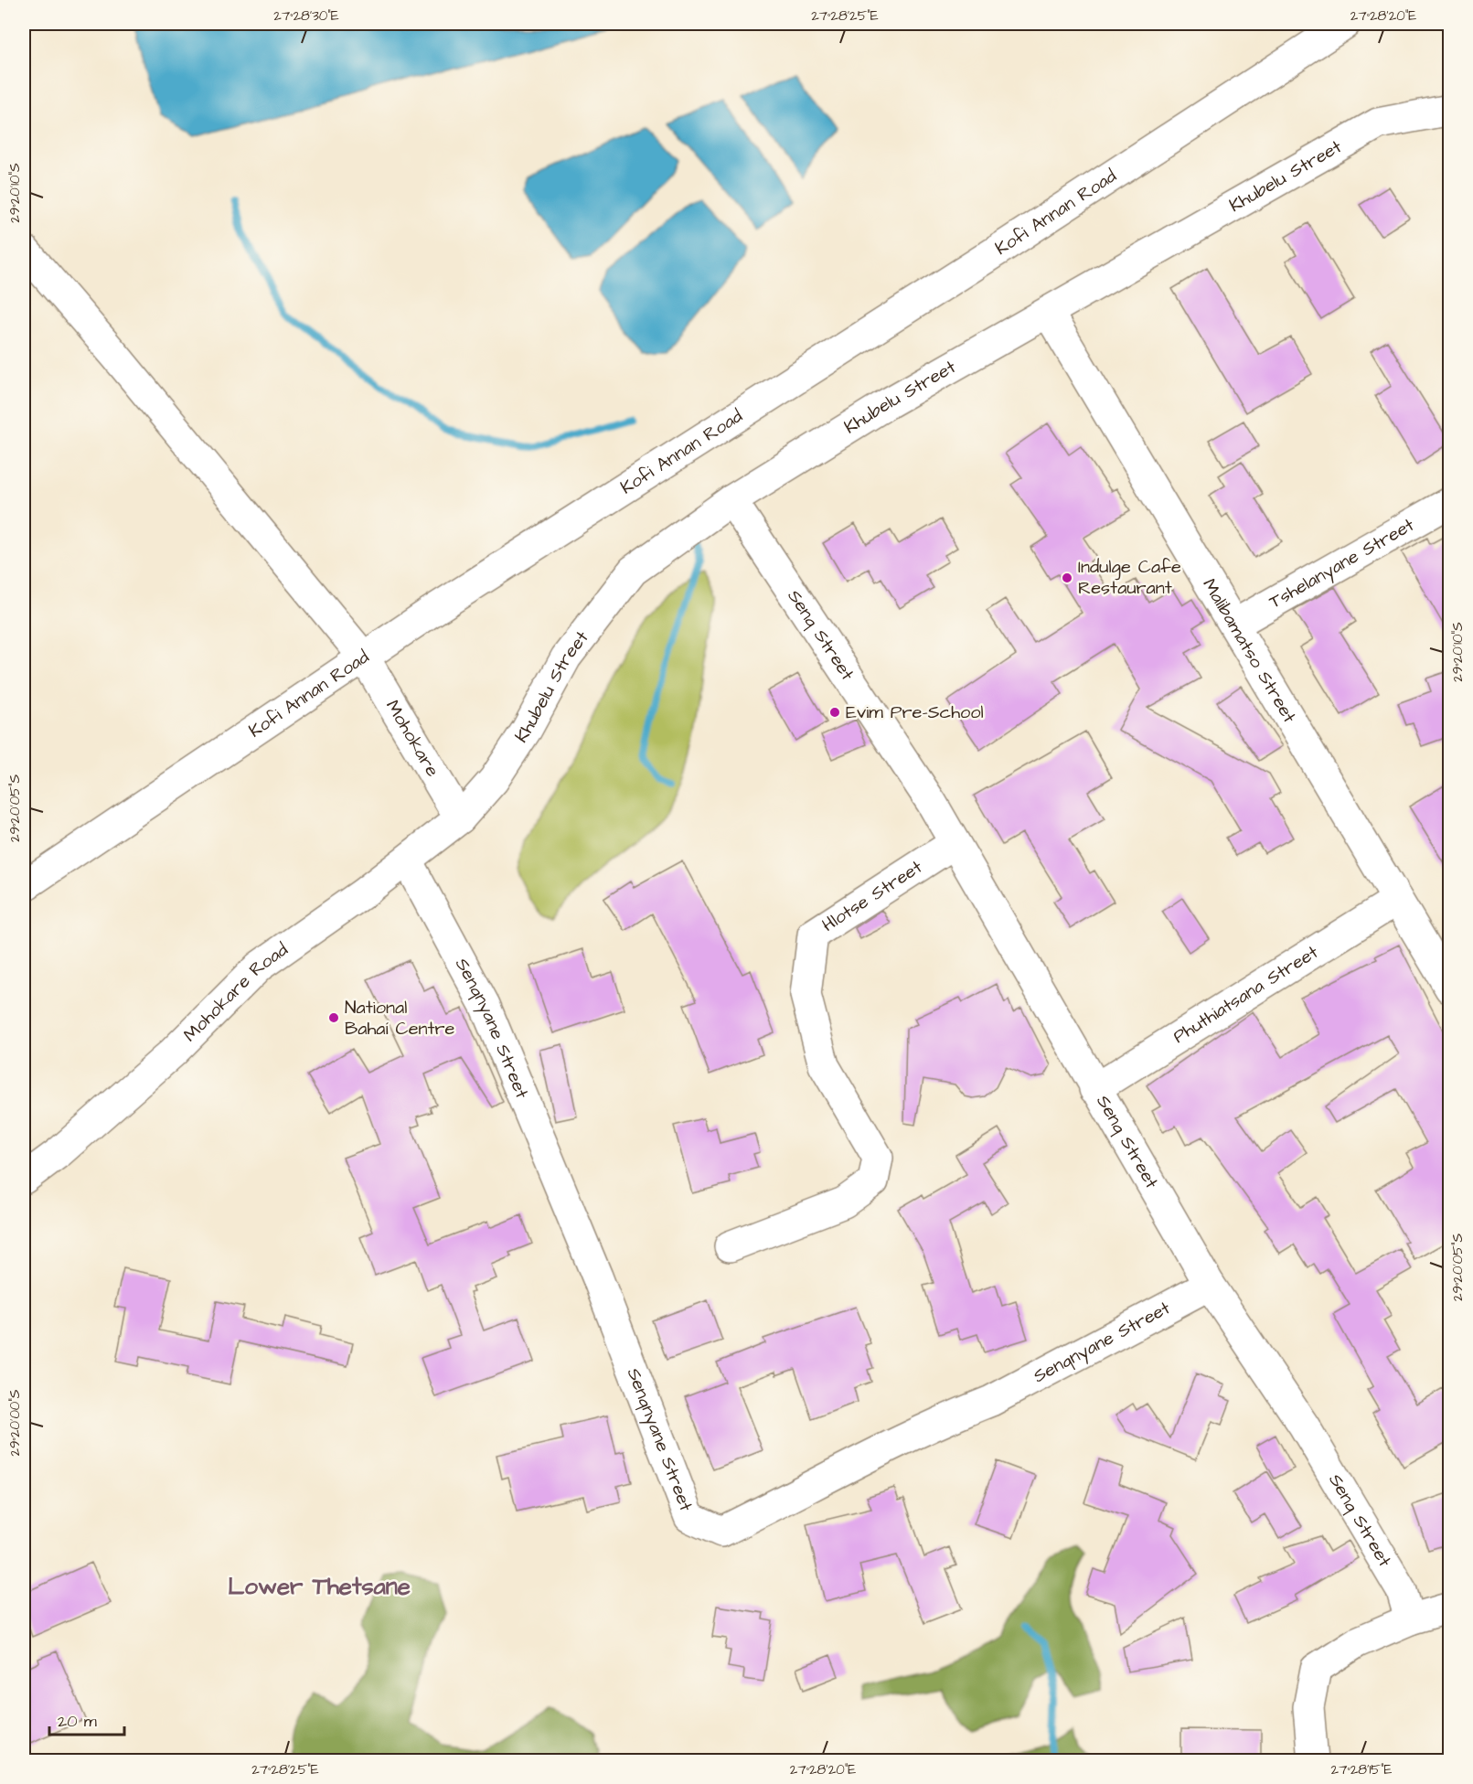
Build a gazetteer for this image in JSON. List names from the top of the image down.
{
  "streets": {
    "street": [
      "Khubelu Street",
      "Kofi Annan Road",
      "Tshelanyane Street",
      "Senq Street",
      "Malibamatso Street",
      "Mohokare",
      "Hlotse Street",
      "Mohokare Road",
      "Phuthiatsana Street",
      "Senqnyane Street"
    ]
  },
  "crossings": [
    ["Khubelu Street", "Senq Street"],
    ["Khubelu Street", "Malibamatso Street"],
    ["Khubelu Street", "Mohokare"],
    ["Khubelu Street", "Mohokare Road"],
    ["Kofi Annan Road", "Mohokare"],
    ["Tshelanyane Street", "Malibamatso Street"],
    ["Senq Street", "Hlotse Street"],
    ["Senq Street", "Phuthiatsana Street"],
    ["Senq Street", "Senqnyane Street"],
    ["Malibamatso Street", "Phuthiatsana Street"],
    ["Mohokare", "Mohokare Road"],
    ["Mohokare Road", "Senqnyane Street"]
  ],
  "districts": ["Lower Thetsane"],
  "places": ["Indulge Cafe Restaurant", "Evim Pre-School", "National Bahaí Centre"],
  "scale_bar": "20 m",
  "coordinates": [
    "27°28'30\"E",
    "27°28'25\"E",
    "27°28'20\"E",
    "29°20'10\"S",
    "29°20'05\"S",
    "29°20'00\"S",
    "27°28'15\"E"
  ]
}
